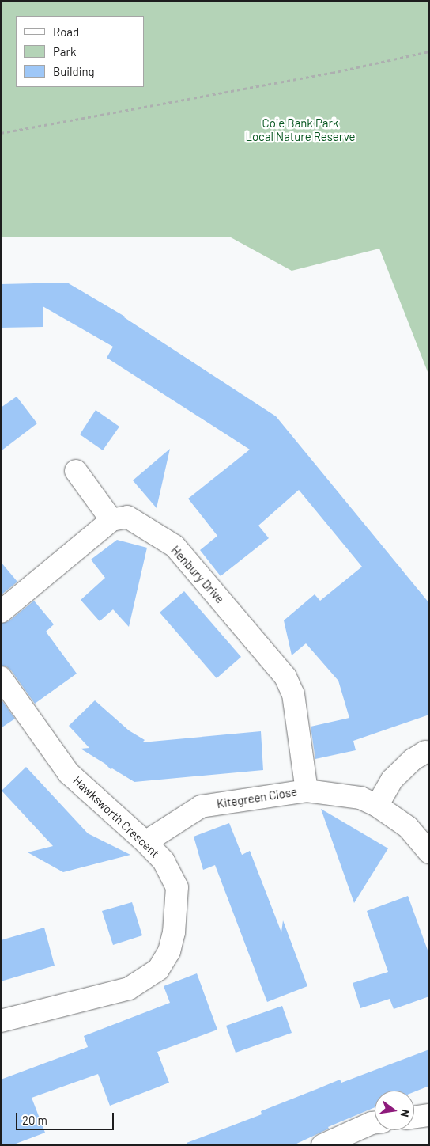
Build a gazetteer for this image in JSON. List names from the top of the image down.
{
  "streets": {
    "street": ["Henbury Drive", "Kitegreen Close", "Hawksworth Crescent"]
  },
  "crossings": [
    ["Henbury Drive", "Kitegreen Close"],
    ["Kitegreen Close", "Hawksworth Crescent"]
  ],
  "parks": ["Cole Bank Park Local Nature Reserve"],
  "legend": ["Road", "Park", "Building"],
  "scale_bar": "20 m",
  "north": "right"
}
